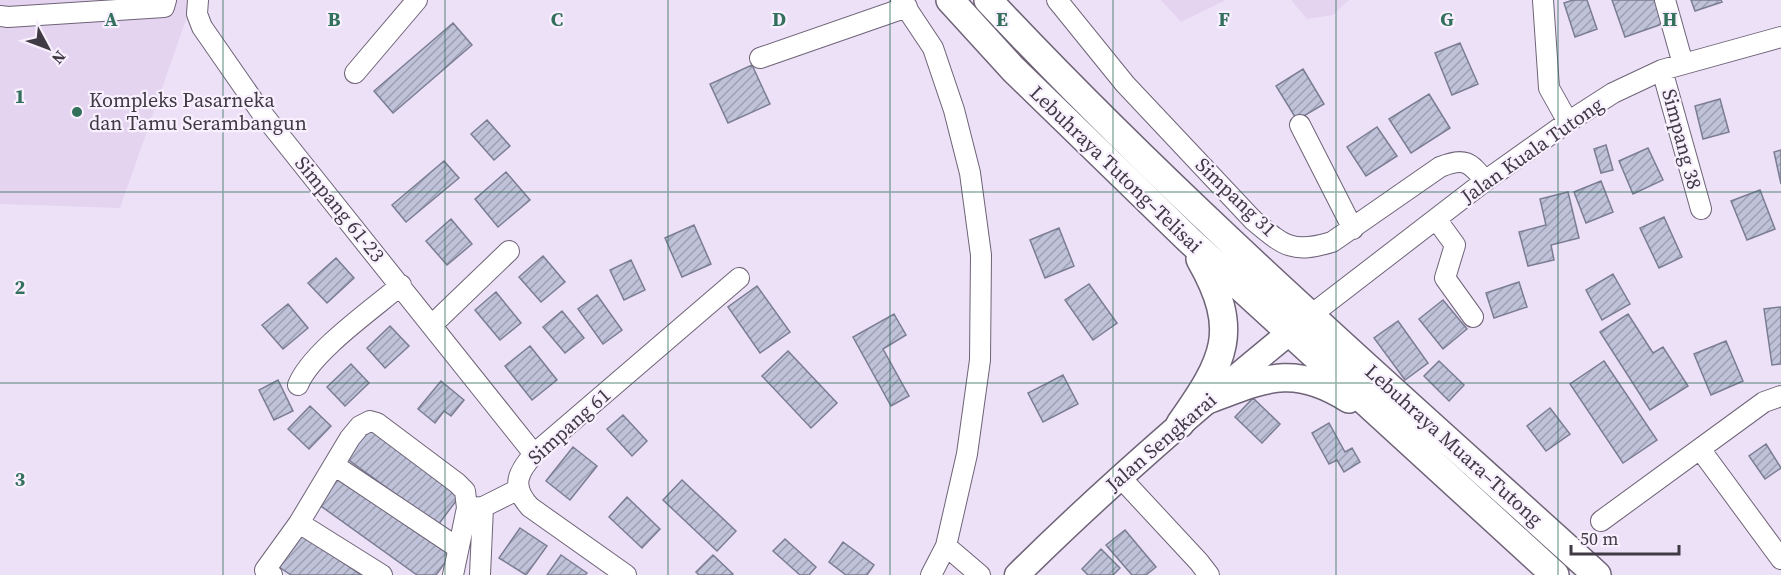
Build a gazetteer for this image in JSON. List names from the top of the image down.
{
  "streets": {
    "highway": ["Lebuhraya Tutong–Telisai", "Lebuhraya Muara–Tutong"],
    "main road": ["Jalan Sengkarai"],
    "street": [
      "Simpang 38",
      "Jalan Kuala Tutong",
      "Simpang 31",
      "Simpang 61-23",
      "Simpang 61"
    ]
  },
  "crossings": [
    ["Simpang 38", "Jalan Kuala Tutong"],
    ["Jalan Kuala Tutong", "Lebuhraya Tutong–Telisai"],
    ["Jalan Kuala Tutong", "Simpang 31"],
    ["Jalan Kuala Tutong", "Jalan Sengkarai"],
    ["Jalan Kuala Tutong", "Lebuhraya Muara–Tutong"],
    ["Lebuhraya Tutong–Telisai", "Jalan Sengkarai"],
    ["Lebuhraya Tutong–Telisai", "Lebuhraya Muara–Tutong"],
    ["Simpang 61-23", "Simpang 61"],
    ["Jalan Sengkarai", "Lebuhraya Muara–Tutong"]
  ],
  "places": ["Kompleks Pasarneka dan Tamu Serambangun"],
  "scale_bar": "50 m",
  "north": "bottom right",
  "grid": {
    "columns": [
      "A",
      "B",
      "C",
      "D",
      "E",
      "F",
      "G",
      "H"
    ],
    "rows": ["1", "2", "3"]
  }
}
